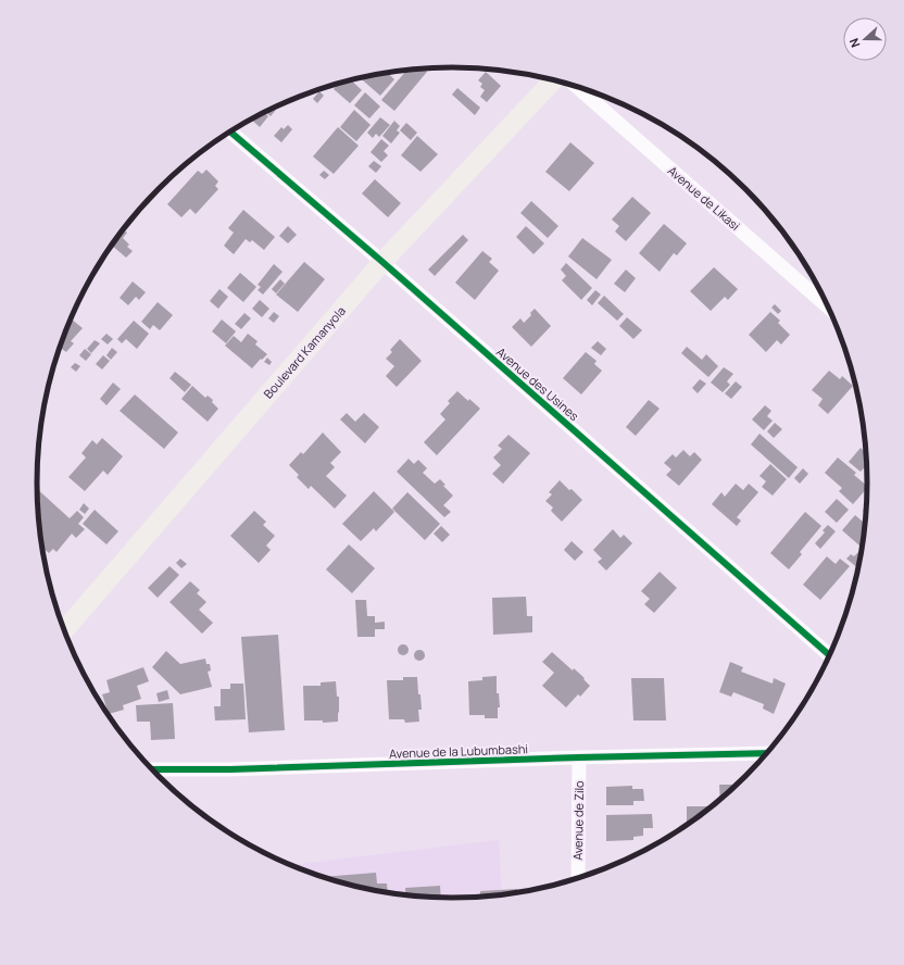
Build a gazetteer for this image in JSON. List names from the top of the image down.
{
  "streets": {
    "main road": ["Boulevard Kamanyola"],
    "street": [
      "Avenue de Likasi",
      "Avenue des Usines",
      "Avenue de la Lubumbashi",
      "Avenue de Zilo"
    ]
  },
  "crossings": [
    ["Boulevard Kamanyola", "Avenue des Usines"],
    ["Avenue de la Lubumbashi", "Avenue de Zilo"]
  ],
  "north": "left"
}
